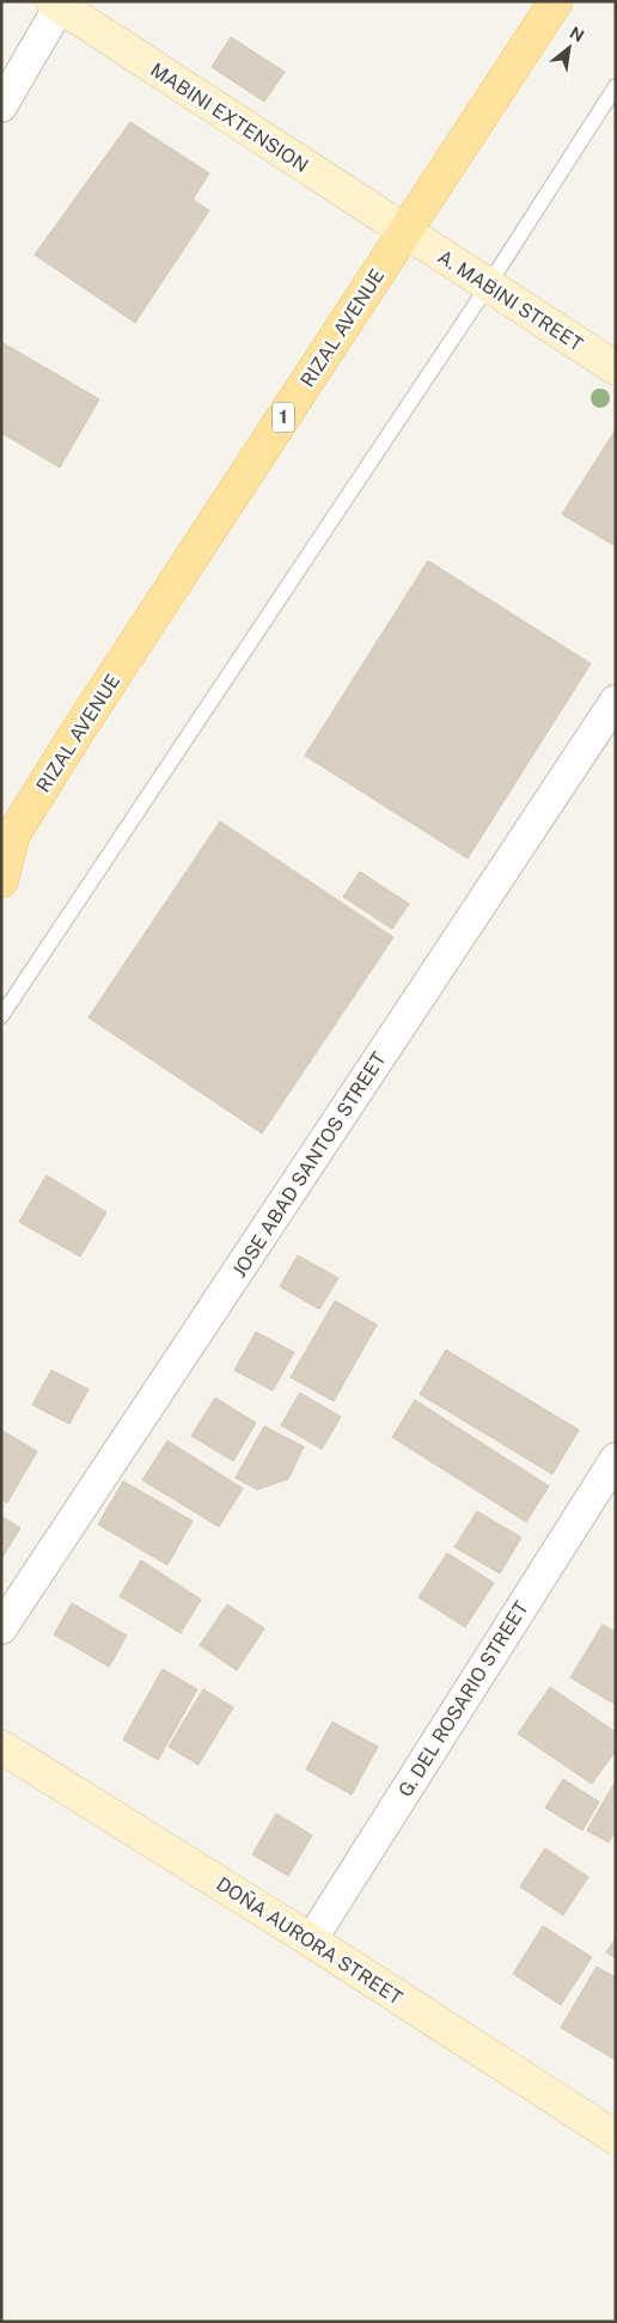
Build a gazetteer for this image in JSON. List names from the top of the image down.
{
  "streets": {
    "main road": [
      "MABINI EXTENSION",
      "A. MABINI STREET",
      "RIZAL AVENUE",
      "1",
      "DOÑA AURORA STREET"
    ],
    "street": ["JOSE ABAD SANTOS STREET", "G. DEL ROSARIO STREET"]
  },
  "crossings": [
    ["MABINI EXTENSION", "A. MABINI STREET"],
    ["MABINI EXTENSION", "RIZAL AVENUE"],
    ["A. MABINI STREET", "RIZAL AVENUE"],
    ["G. DEL ROSARIO STREET", "DOÑA AURORA STREET"]
  ],
  "north": "top right"
}
